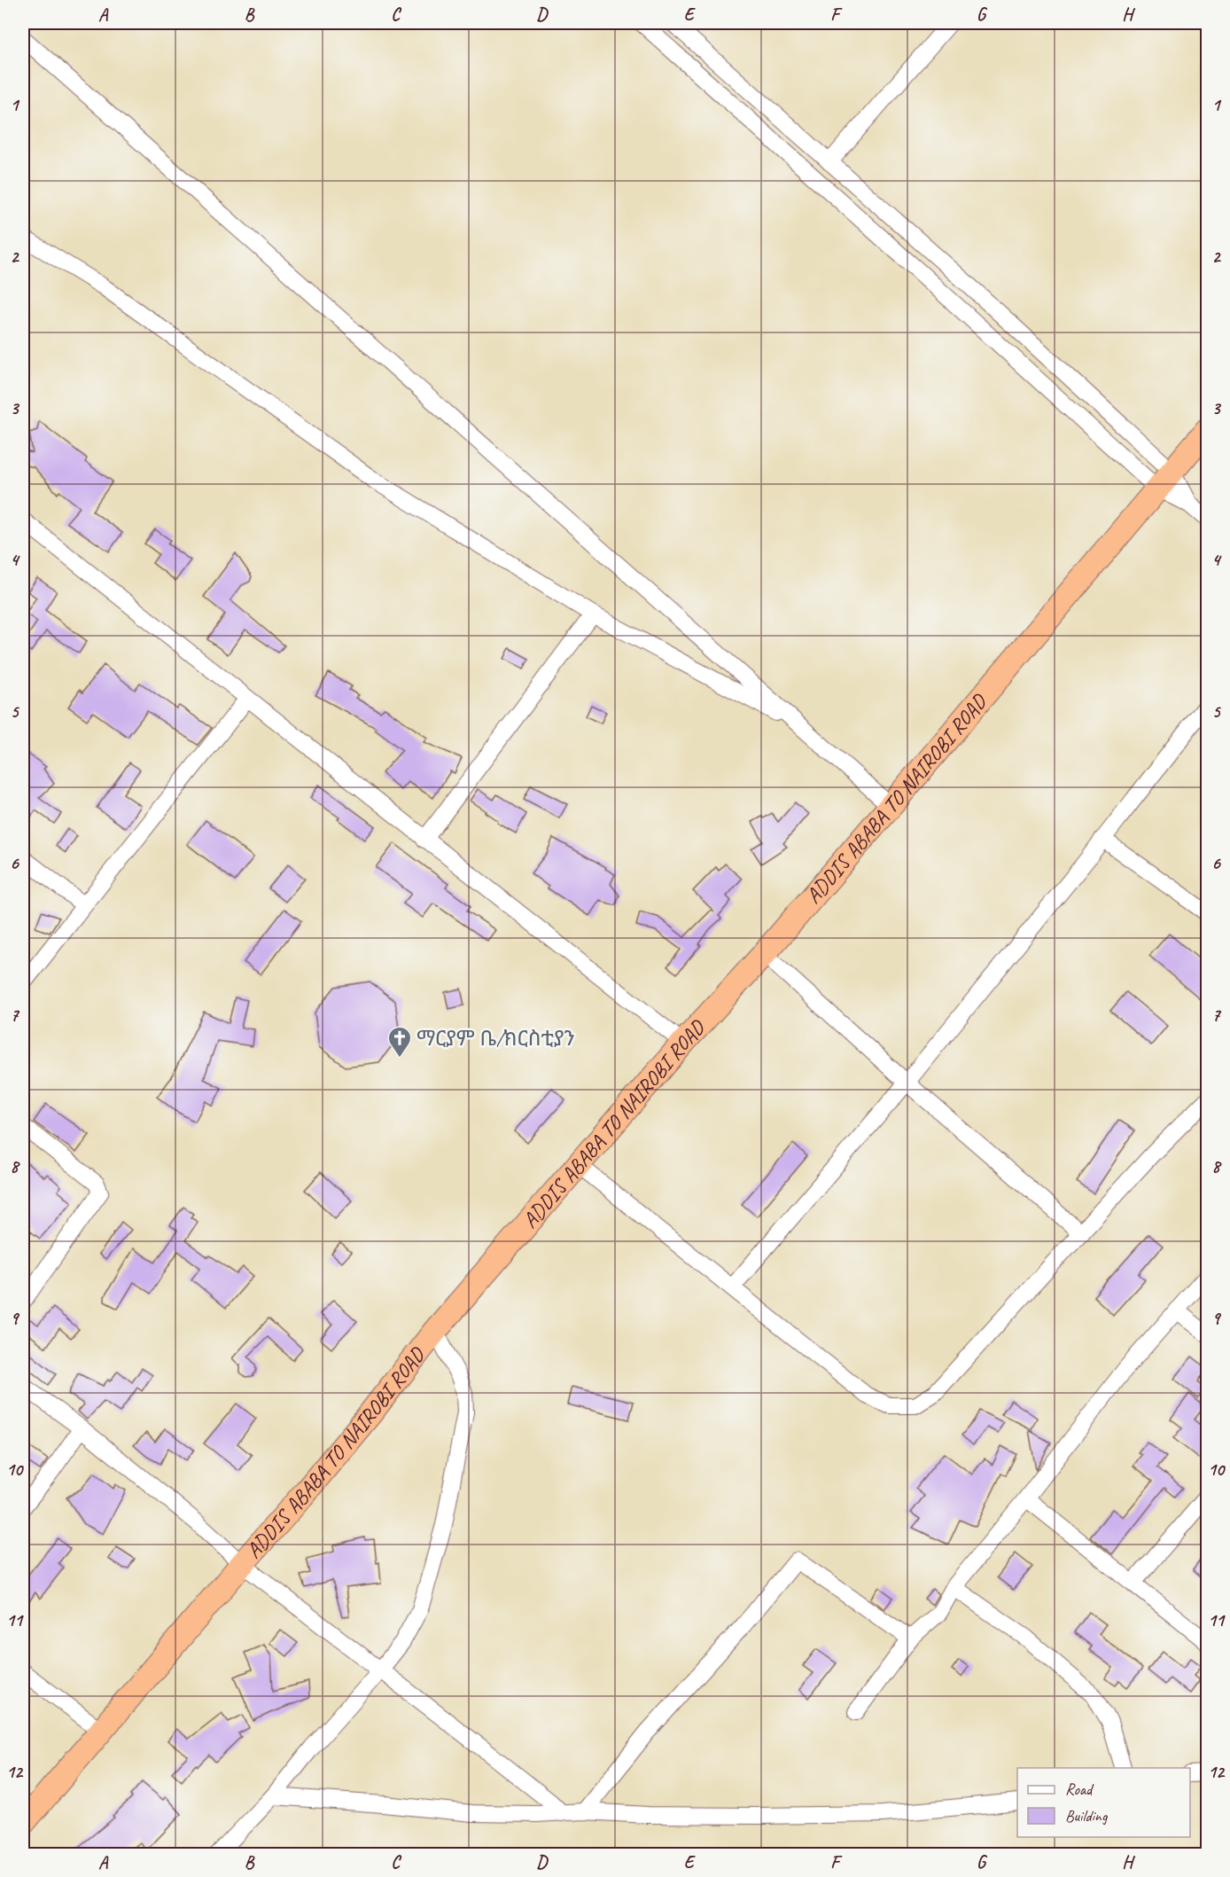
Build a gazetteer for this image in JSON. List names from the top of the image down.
{
  "streets": {
    "highway": ["ADDIS ABABA TO NAIROBI ROAD"]
  },
  "places": {
    "church": ["ማርያም ቤ/ክርስቲያን"]
  },
  "legend": ["Road", "Building"],
  "grid": {
    "columns": [
      "A",
      "B",
      "C",
      "D",
      "E",
      "F",
      "G",
      "H"
    ],
    "rows": [
      "1",
      "2",
      "3",
      "4",
      "5",
      "6",
      "7",
      "8",
      "9",
      "10",
      "11",
      "12"
    ]
  }
}
